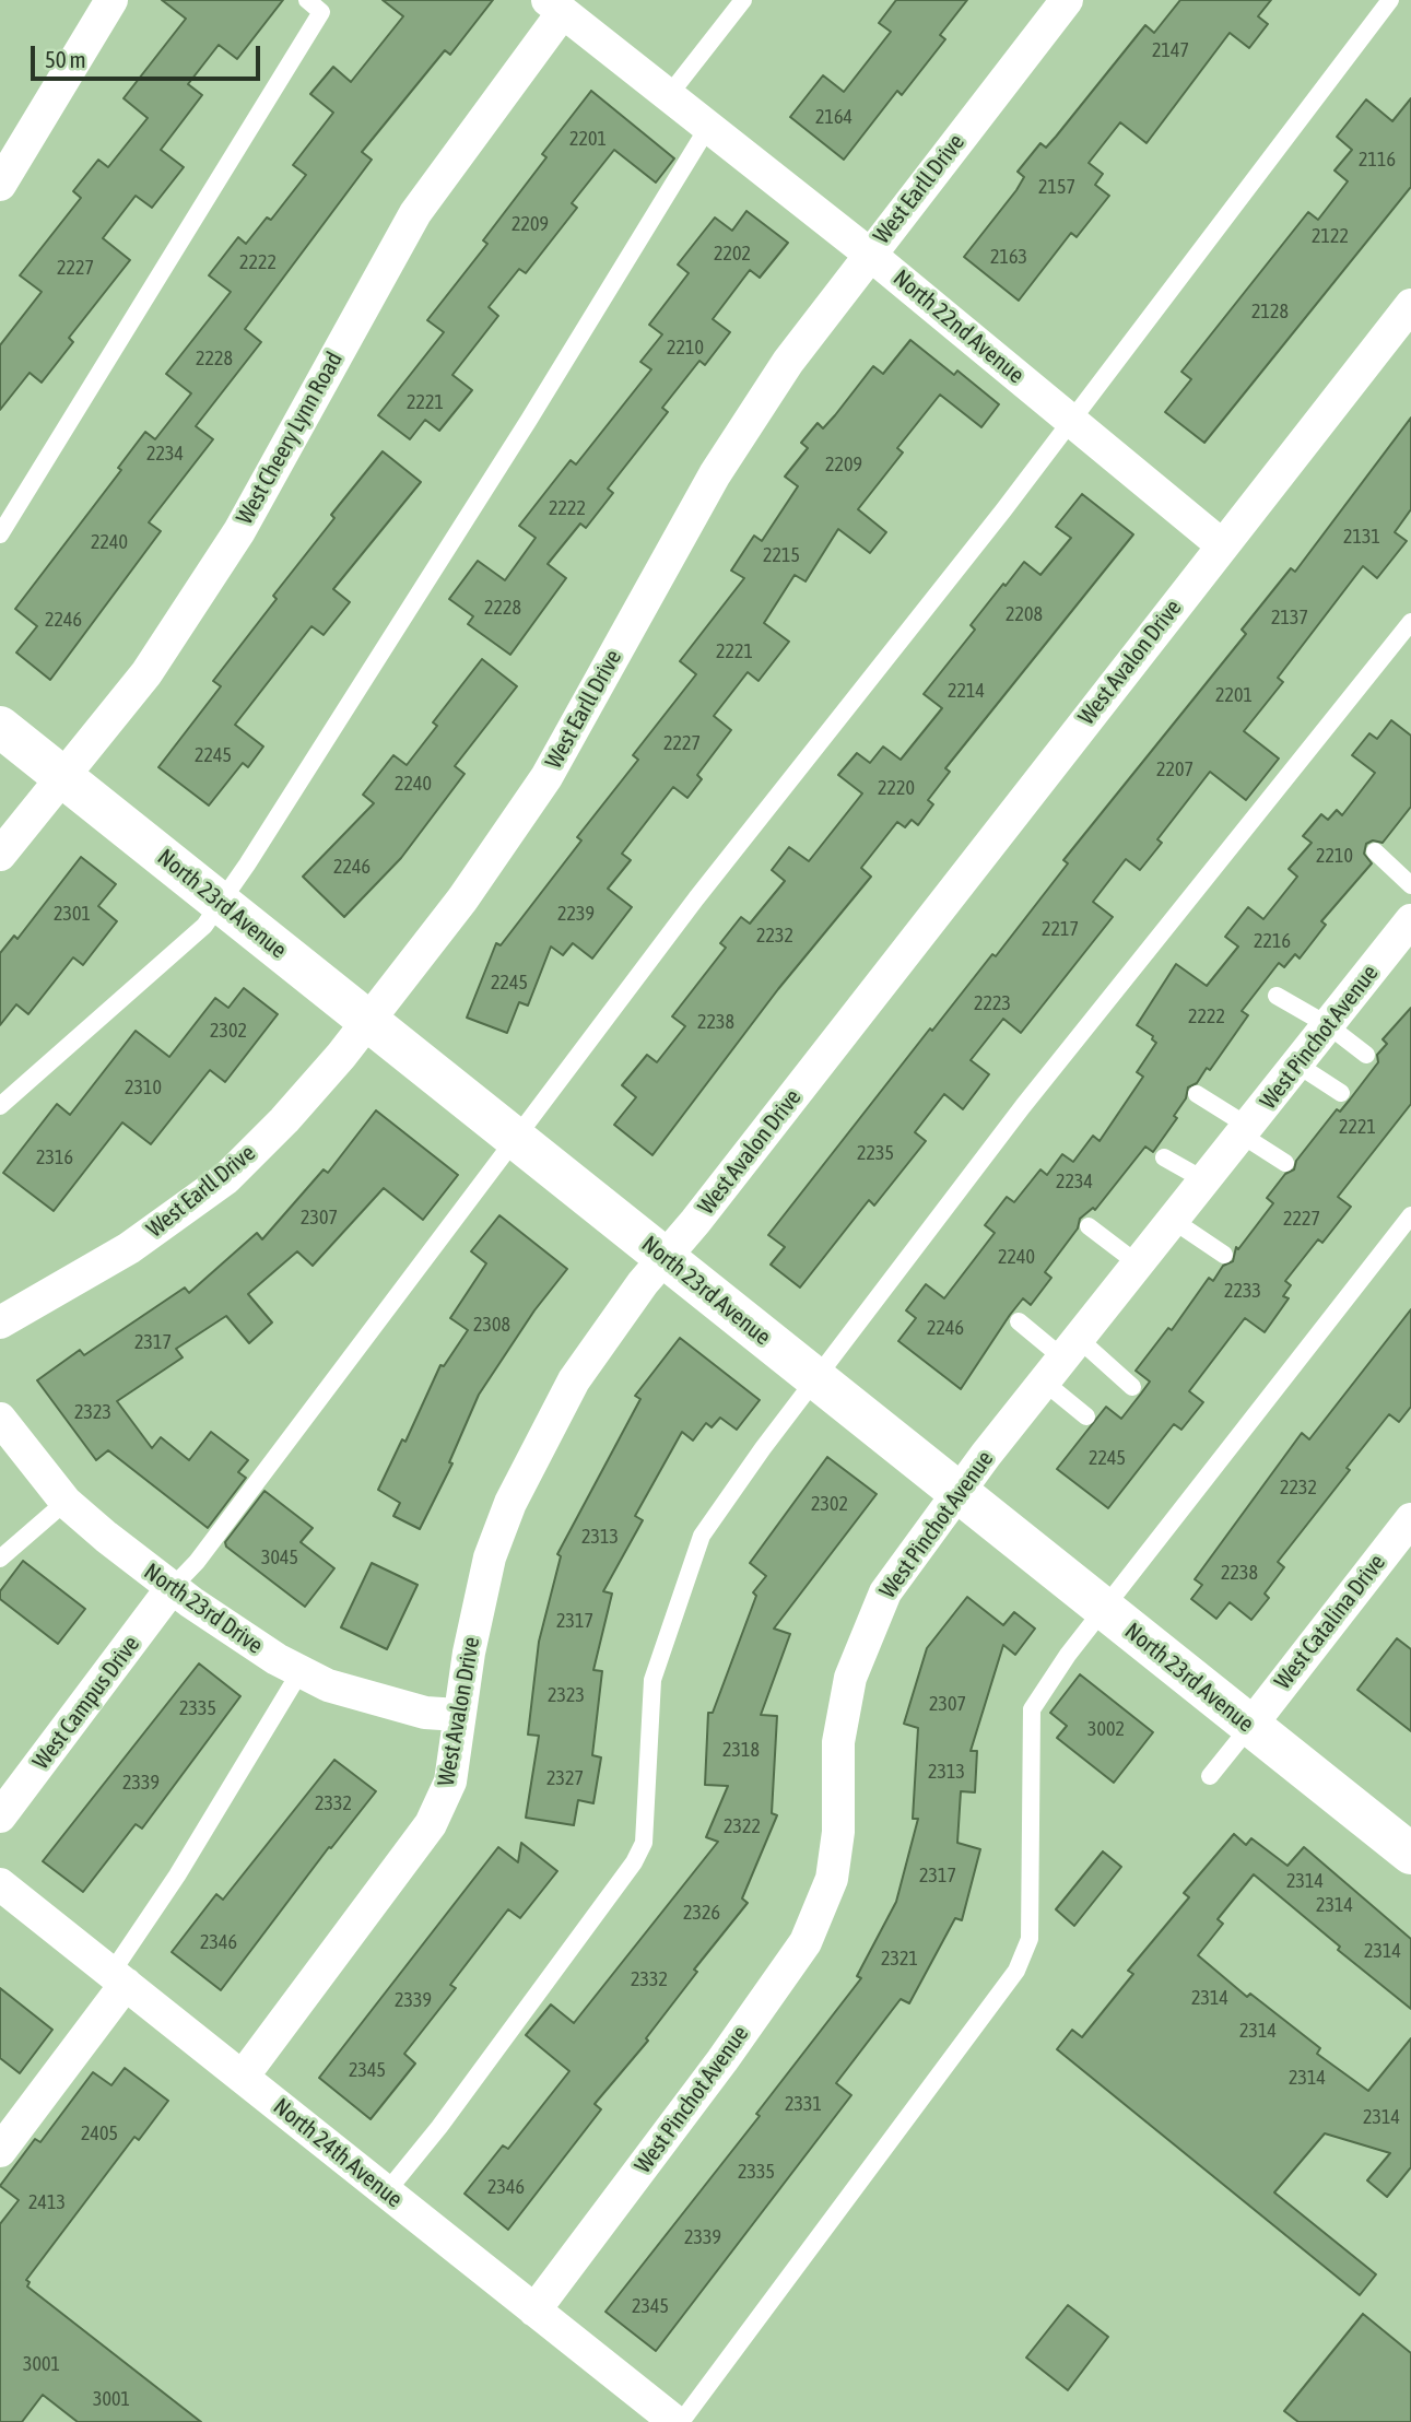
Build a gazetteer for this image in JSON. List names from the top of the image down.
{
  "streets": {
    "street": [
      "West Earll Drive",
      "North 22nd Avenue",
      "West Cheery Lynn Road",
      "West Avalon Drive",
      "North 23rd Avenue",
      "West Pinchot Avenue",
      "North 23rd Drive",
      "West Catalina Drive",
      "West Campus Drive",
      "North 24th Avenue"
    ]
  },
  "crossings": [
    ["West Earll Drive", "North 22nd Avenue"],
    ["West Earll Drive", "North 23rd Avenue"],
    ["North 22nd Avenue", "West Cheery Lynn Road"],
    ["North 22nd Avenue", "West Avalon Drive"],
    ["West Cheery Lynn Road", "North 23rd Avenue"],
    ["West Avalon Drive", "North 23rd Avenue"],
    ["West Avalon Drive", "North 23rd Drive"],
    ["West Avalon Drive", "North 24th Avenue"],
    ["North 23rd Avenue", "West Pinchot Avenue"],
    ["North 23rd Avenue", "West Catalina Drive"],
    ["West Pinchot Avenue", "North 24th Avenue"],
    ["North 23rd Drive", "West Campus Drive"]
  ],
  "house_numbers": [
    "2147",
    "2164",
    "2201",
    "2116",
    "2157",
    "2209",
    "2122",
    "2202",
    "2163",
    "2222",
    "2227",
    "2128",
    "2210",
    "2228",
    "2221",
    "2234",
    "2209",
    "2222",
    "2131",
    "2240",
    "2215",
    "2228",
    "2208",
    "2137",
    "2246",
    "2221",
    "2214",
    "2201",
    "2227",
    "2245",
    "2207",
    "2240",
    "2220",
    "2210",
    "2246",
    "2301",
    "2239",
    "2217",
    "2232",
    "2216",
    "2245",
    "2223",
    "2222",
    "2238",
    "2302",
    "2310",
    "2221",
    "2235",
    "2316",
    "2234",
    "2307",
    "2227",
    "2240",
    "2233",
    "2308",
    "2246",
    "2317",
    "2323",
    "2245",
    "2232",
    "2302",
    "2313",
    "3045",
    "2238",
    "2317",
    "2323",
    "2307",
    "2335",
    "3002",
    "2318",
    "2313",
    "2327",
    "2339",
    "2332",
    "2322",
    "2317",
    "2314",
    "2314",
    "2326",
    "2346",
    "2314",
    "2321",
    "2332",
    "2314",
    "2339",
    "2314",
    "2345",
    "2314",
    "2331",
    "2314",
    "2405",
    "2335",
    "2346",
    "2413",
    "2339",
    "2345",
    "3001",
    "3001"
  ],
  "scale_bar": "50 m"
}
